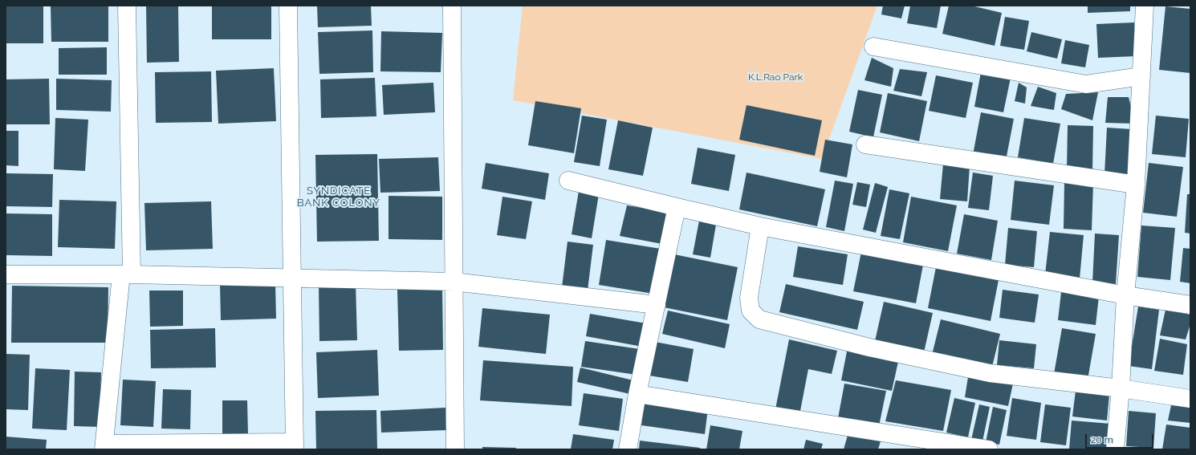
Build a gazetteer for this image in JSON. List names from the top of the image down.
{
  "districts": ["SYNDICATE BANK COLONY"],
  "parks": ["K.L.Rao Park"],
  "scale_bar": "20 m"
}
